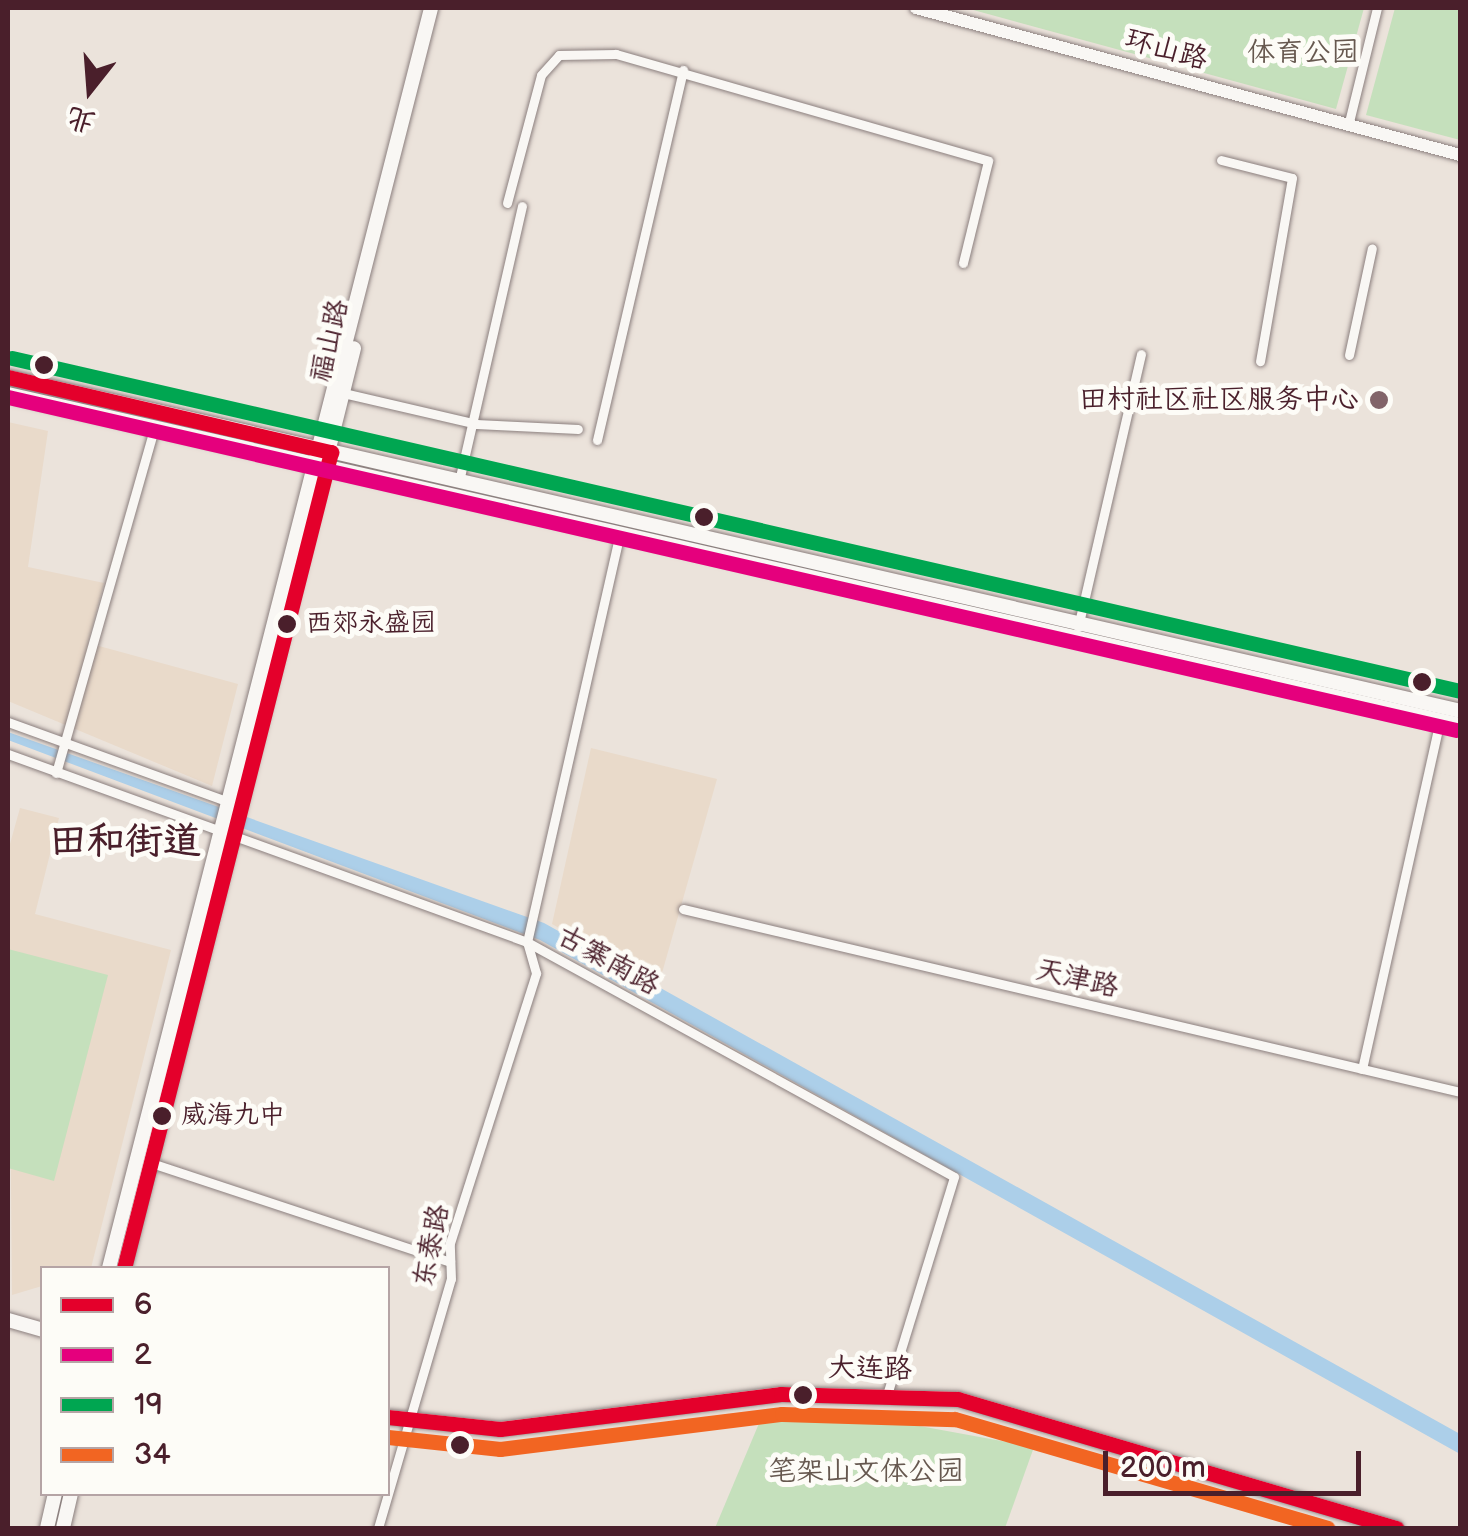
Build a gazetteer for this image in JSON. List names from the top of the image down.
{
  "streets": {
    "main road": ["环山路", "福山路", "大连路"],
    "street": ["古寨南路", "天津路", "东泰路"]
  },
  "crossings": [
    ["古寨南路", "大连路"],
    ["东泰路", "大连路"]
  ],
  "districts": ["田和街道"],
  "parks": ["体育公园", "笔架山文体公园"],
  "places": ["田村社区社区服务中心", "西郊永盛园", "威海九中"],
  "lines": [
    "transit line 19",
    "transit line 6",
    "transit line 2",
    "transit line 34"
  ],
  "legend": [
    "6",
    "2",
    "19",
    "34"
  ],
  "scale_bar": "200 m",
  "north": "bottom"
}
